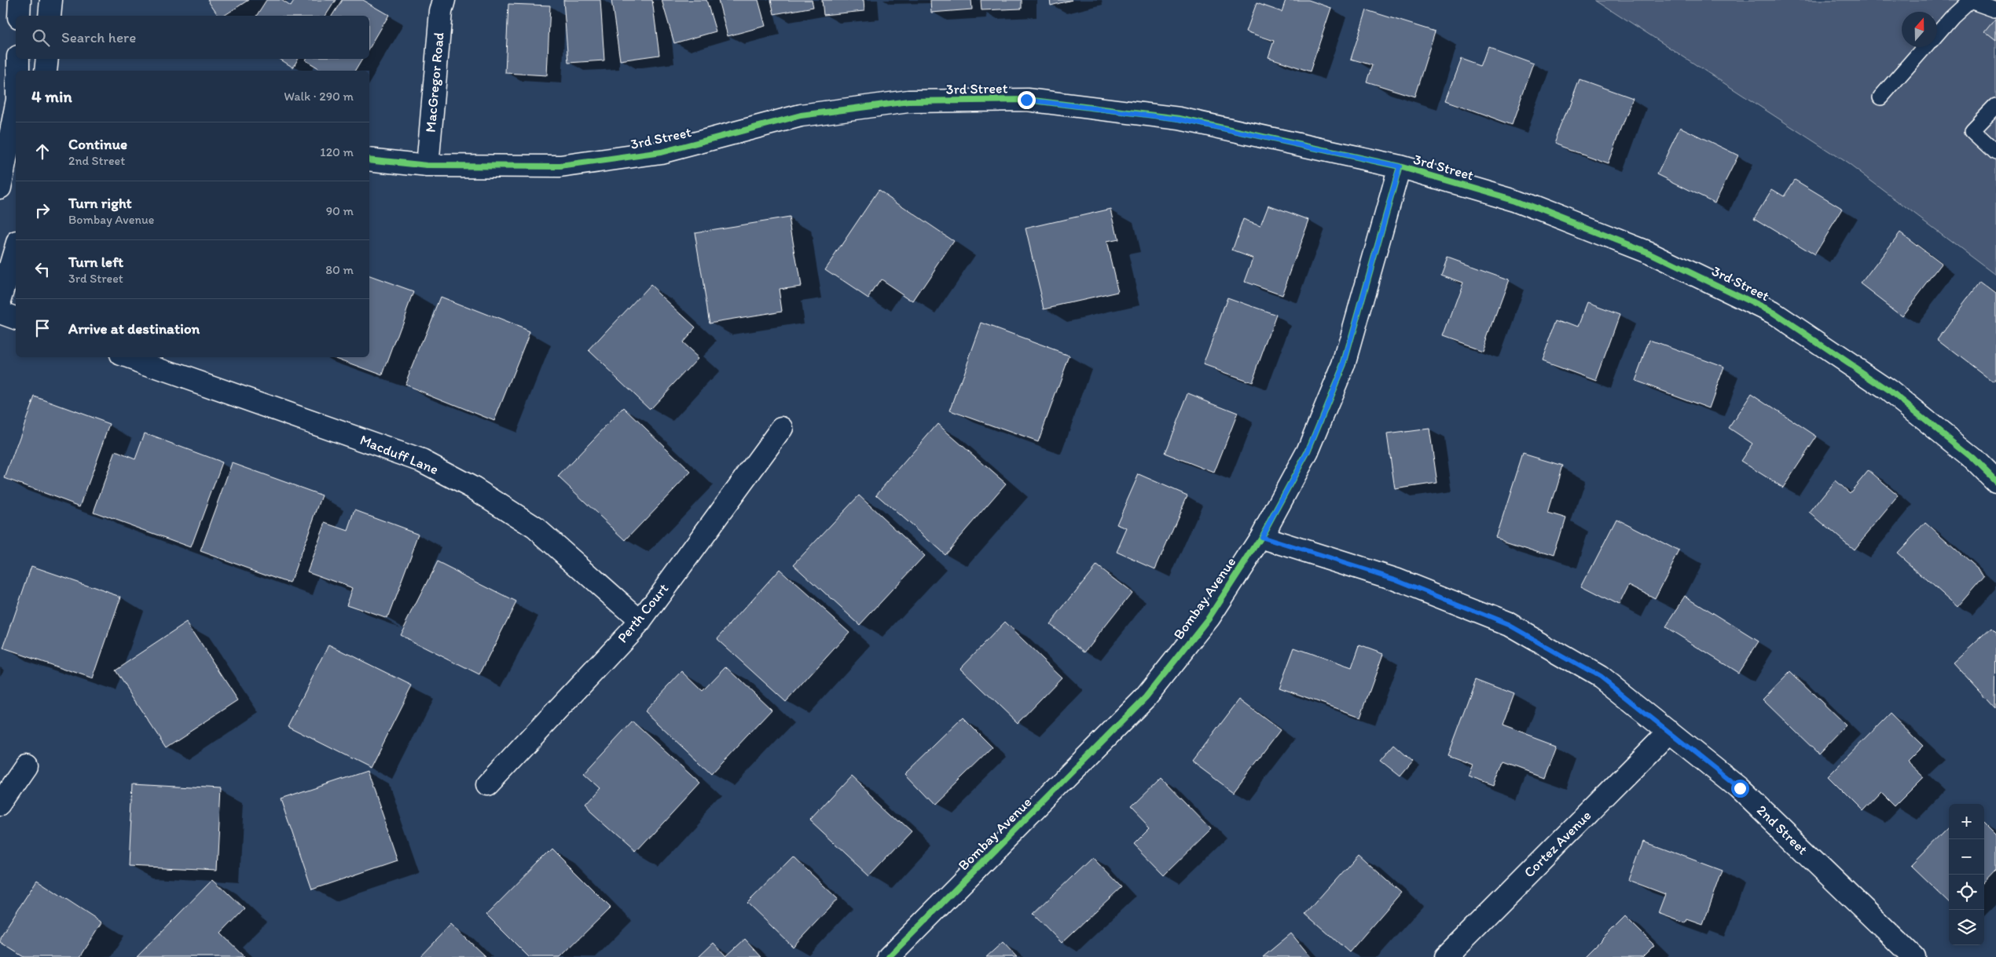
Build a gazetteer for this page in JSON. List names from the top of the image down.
{
  "streets": {
    "street": [
      "MacGregor Road",
      "3rd Street",
      "Macduff Lane",
      "Bombay Avenue",
      "Perth Court",
      "2nd Street",
      "Cortez Avenue"
    ]
  },
  "crossings": [
    ["MacGregor Road", "3rd Street"],
    ["3rd Street", "Bombay Avenue"],
    ["Macduff Lane", "Perth Court"],
    ["Bombay Avenue", "2nd Street"],
    ["2nd Street", "Cortez Avenue"]
  ],
  "north": "top",
  "page": {
    "search": "Search here",
    "heading": ["4 min", "Walk · 290 m"],
    "list": [
      ["Continue", "2nd Street", "120 m"],
      ["Turn right", "Bombay Avenue", "90 m"],
      ["Turn left", "3rd Street", "80 m"],
      "Arrive at destination"
    ],
    "map_buttons": ["+", "−"]
  }
}
